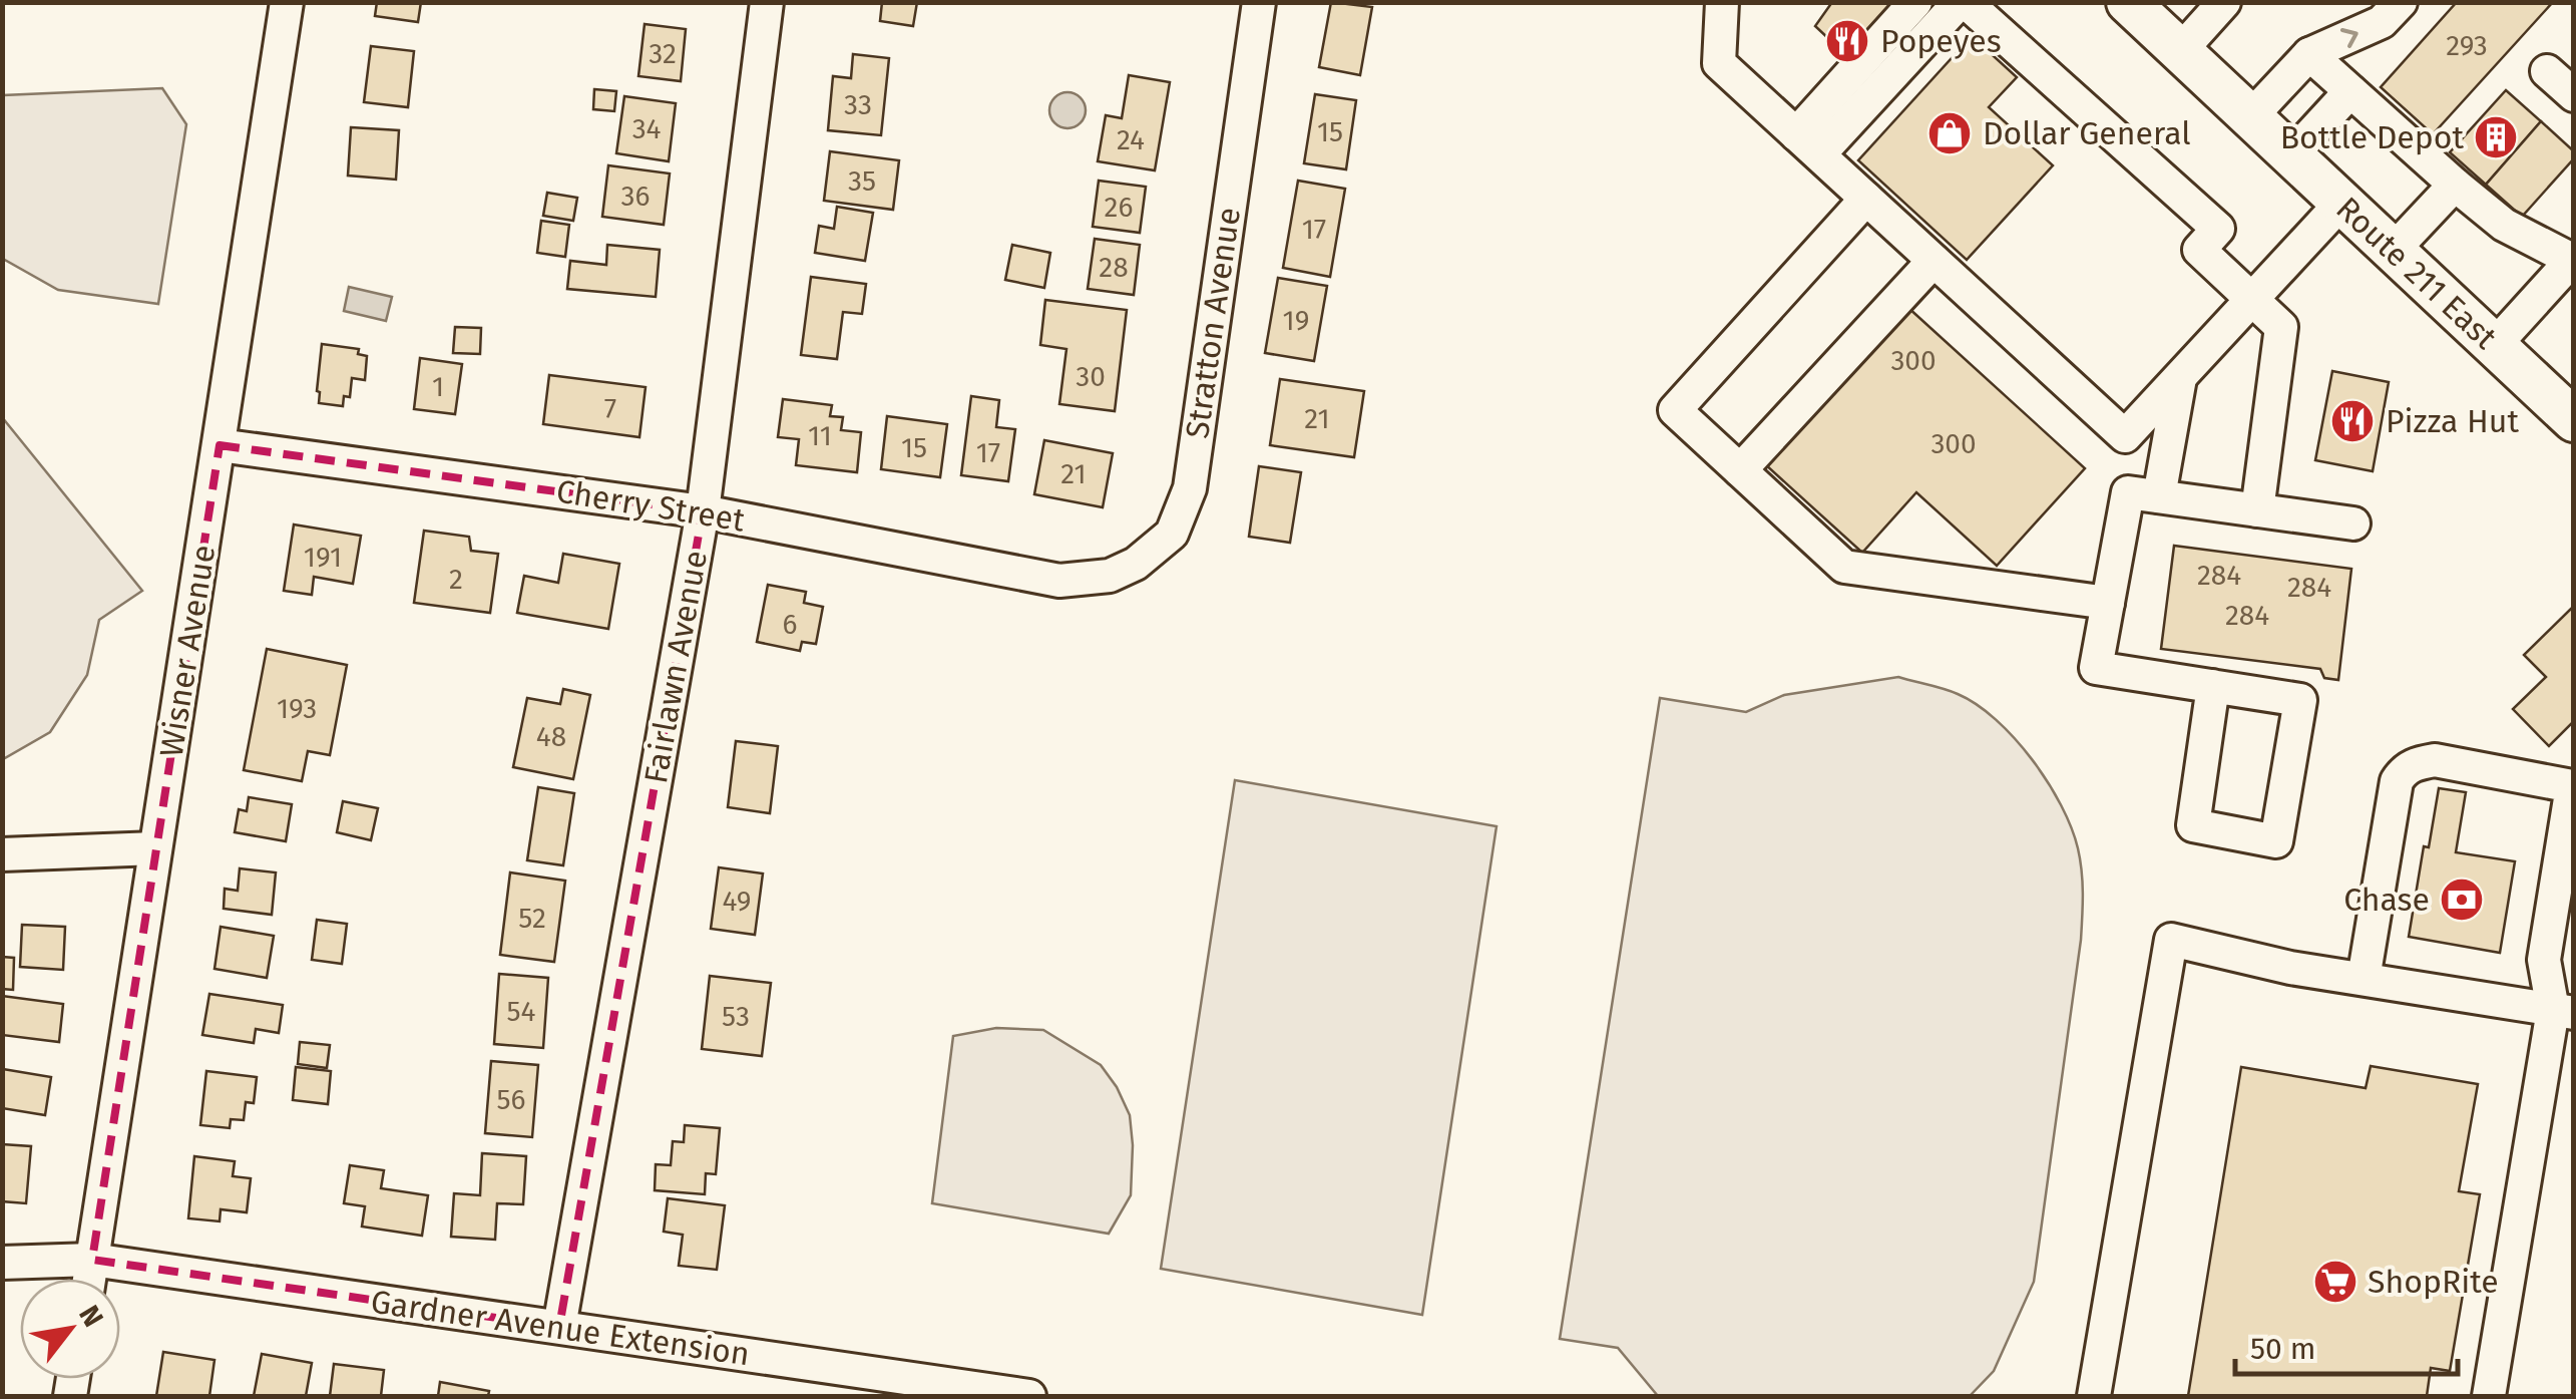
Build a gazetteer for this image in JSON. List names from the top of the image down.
{
  "streets": {
    "main road": ["Route 211 East"],
    "street": [
      "Stratton Avenue",
      "Cherry Street",
      "Wisner Avenue",
      "Fairlawn Avenue",
      "Gardner Avenue Extension"
    ]
  },
  "crossings": [
    ["Stratton Avenue", "Cherry Street"],
    ["Cherry Street", "Wisner Avenue"],
    ["Cherry Street", "Fairlawn Avenue"],
    ["Wisner Avenue", "Gardner Avenue Extension"],
    ["Fairlawn Avenue", "Gardner Avenue Extension"]
  ],
  "places": {
    "restaurant": ["Popeyes", "Pizza Hut"],
    "shop": ["Dollar General"],
    "building": ["Bottle Depot"],
    "bank": ["Chase"],
    "supermarket": ["ShopRite"]
  },
  "house_numbers": [
    "293",
    "32",
    "33",
    "34",
    "15",
    "24",
    "35",
    "36",
    "26",
    "17",
    "28",
    "19",
    "300",
    "30",
    "1",
    "7",
    "21",
    "11",
    "300",
    "15",
    "17",
    "21",
    "191",
    "284",
    "2",
    "284",
    "284",
    "6",
    "193",
    "48",
    "49",
    "52",
    "54",
    "53",
    "56"
  ],
  "scale_bar": "50 m",
  "north": "top right"
}
